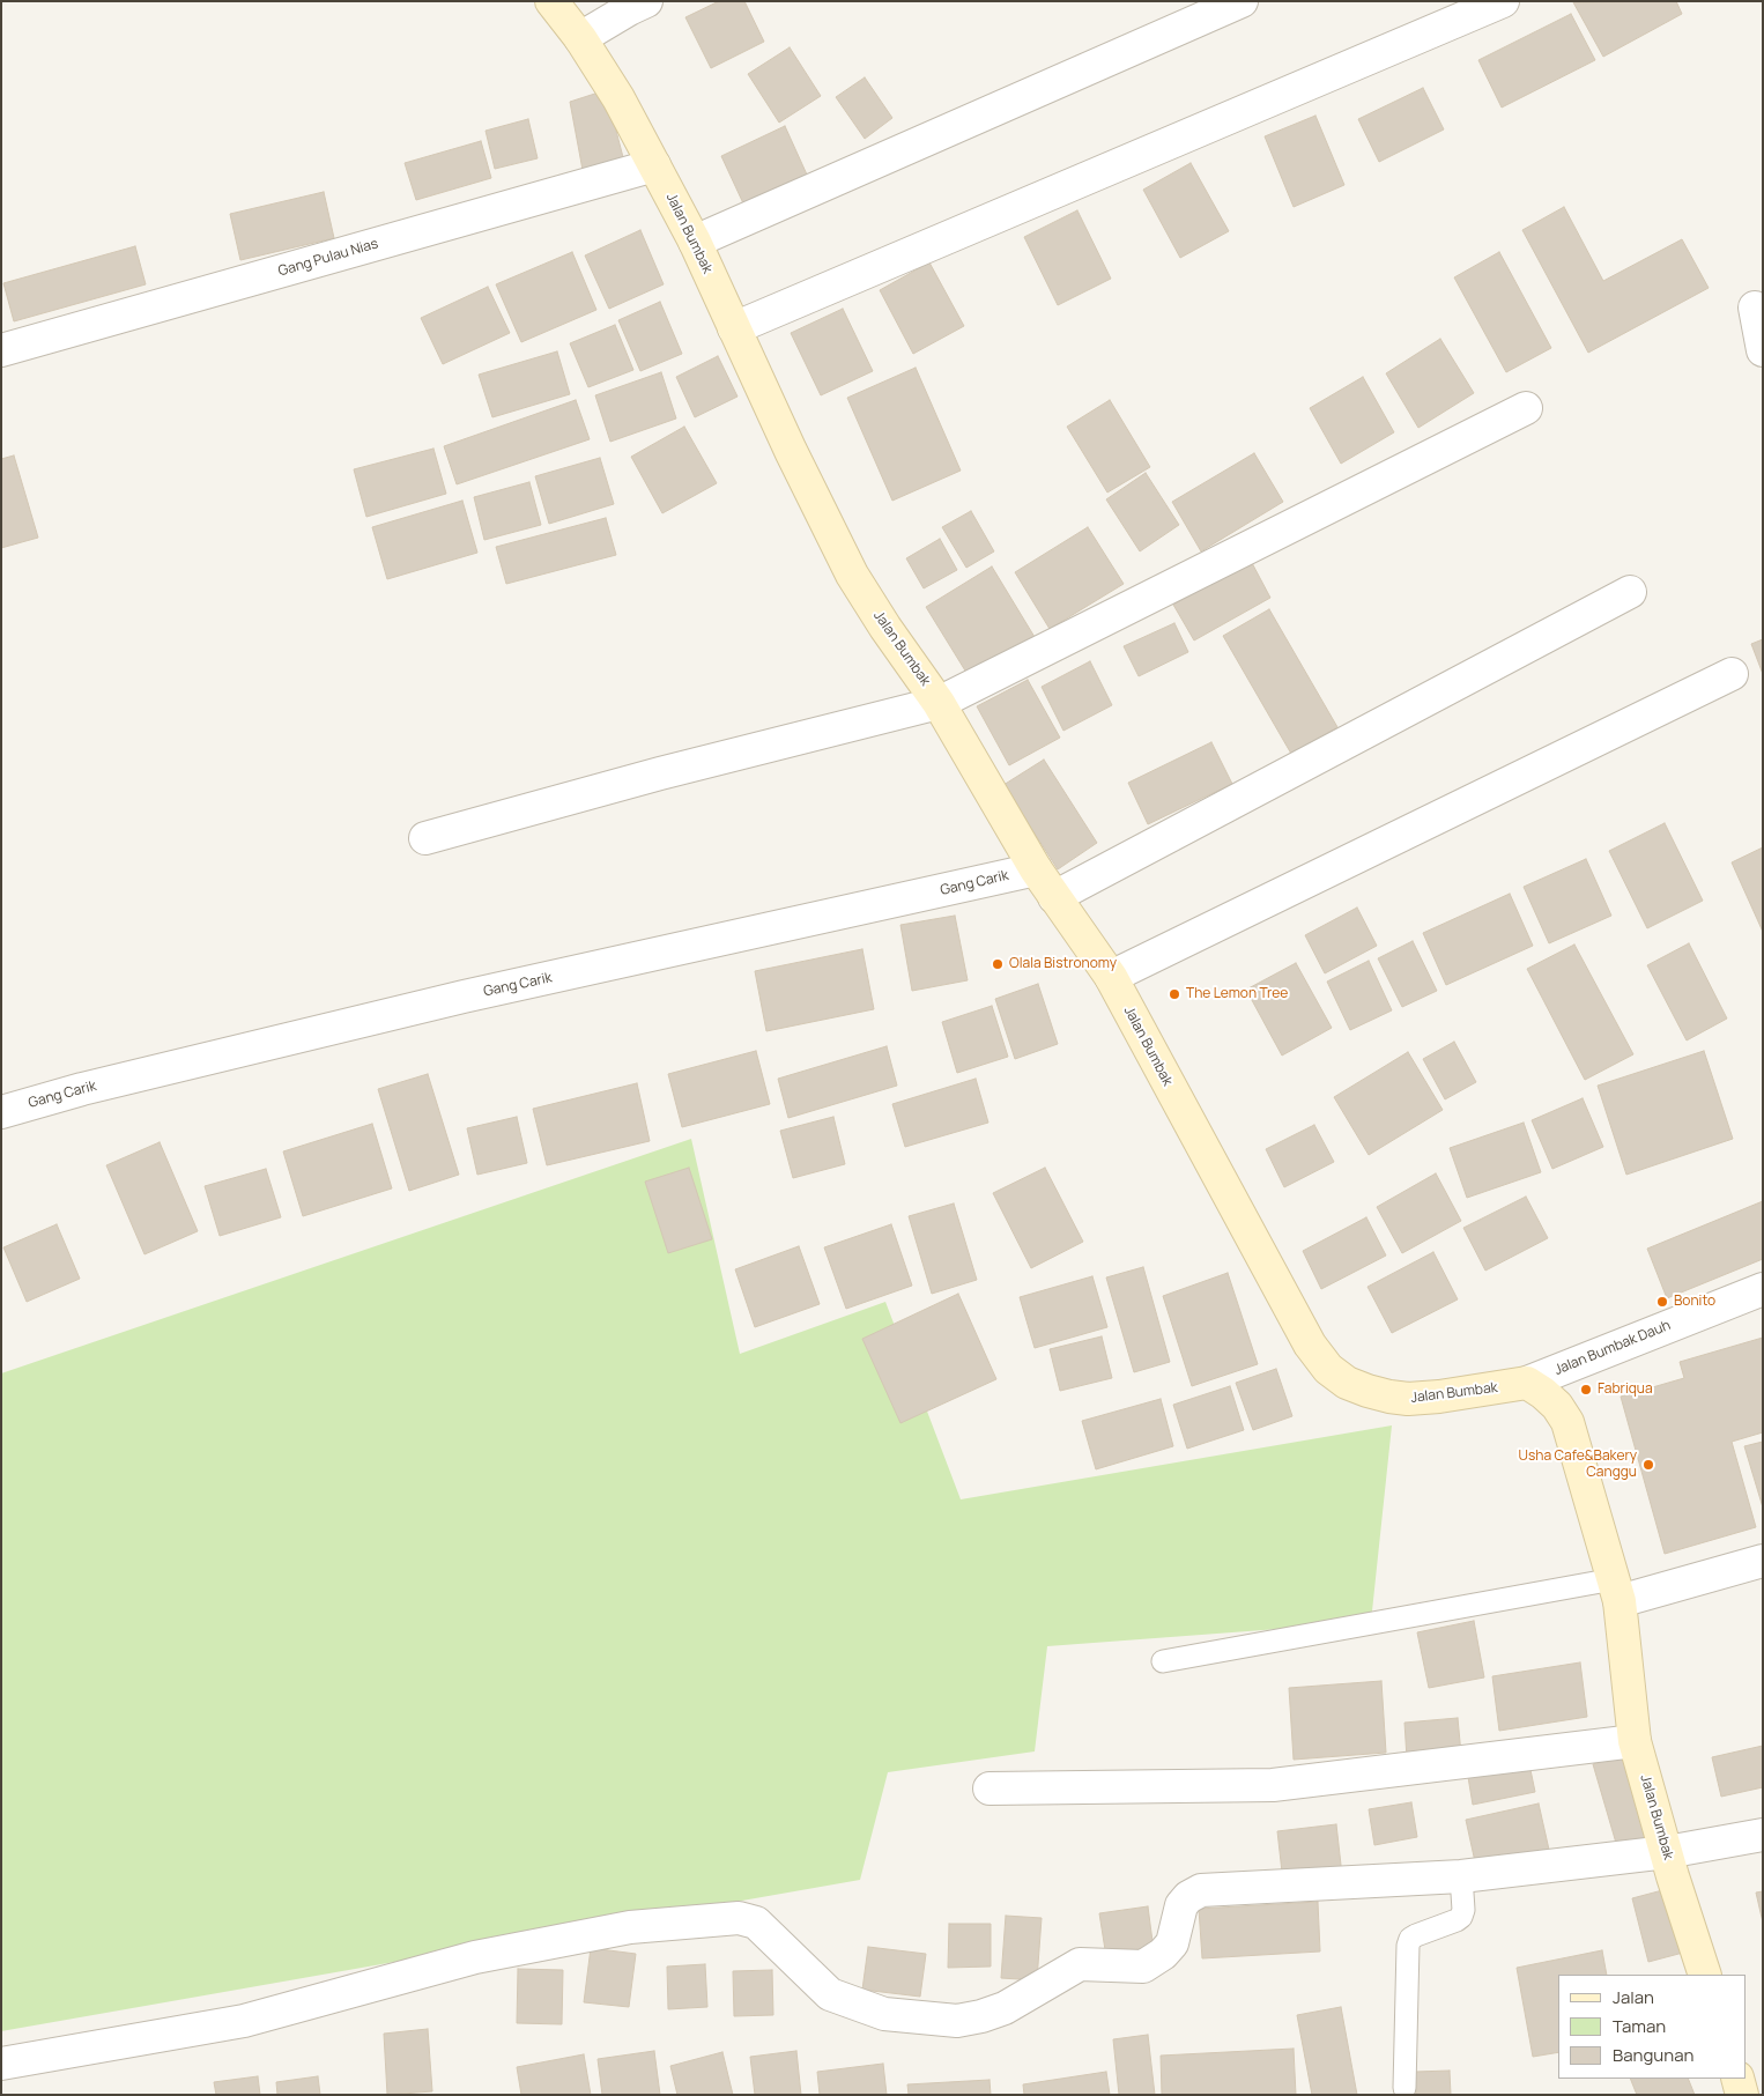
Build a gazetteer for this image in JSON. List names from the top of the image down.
{
  "streets": {
    "street": [
      "Jalan Bumbak",
      "Gang Pulau Nias",
      "Gang Carik",
      "Jalan Bumbak Dauh"
    ]
  },
  "crossings": [
    ["Jalan Bumbak", "Gang Pulau Nias"],
    ["Jalan Bumbak", "Gang Carik"],
    ["Jalan Bumbak", "Jalan Bumbak Dauh"]
  ],
  "places": [
    "Olala Bistronomy",
    "The Lemon Tree",
    "Bonito",
    "Fabriqua",
    "Usha Cafe&Bakery Canggu"
  ],
  "legend": ["Jalan", "Taman", "Bangunan"]
}
